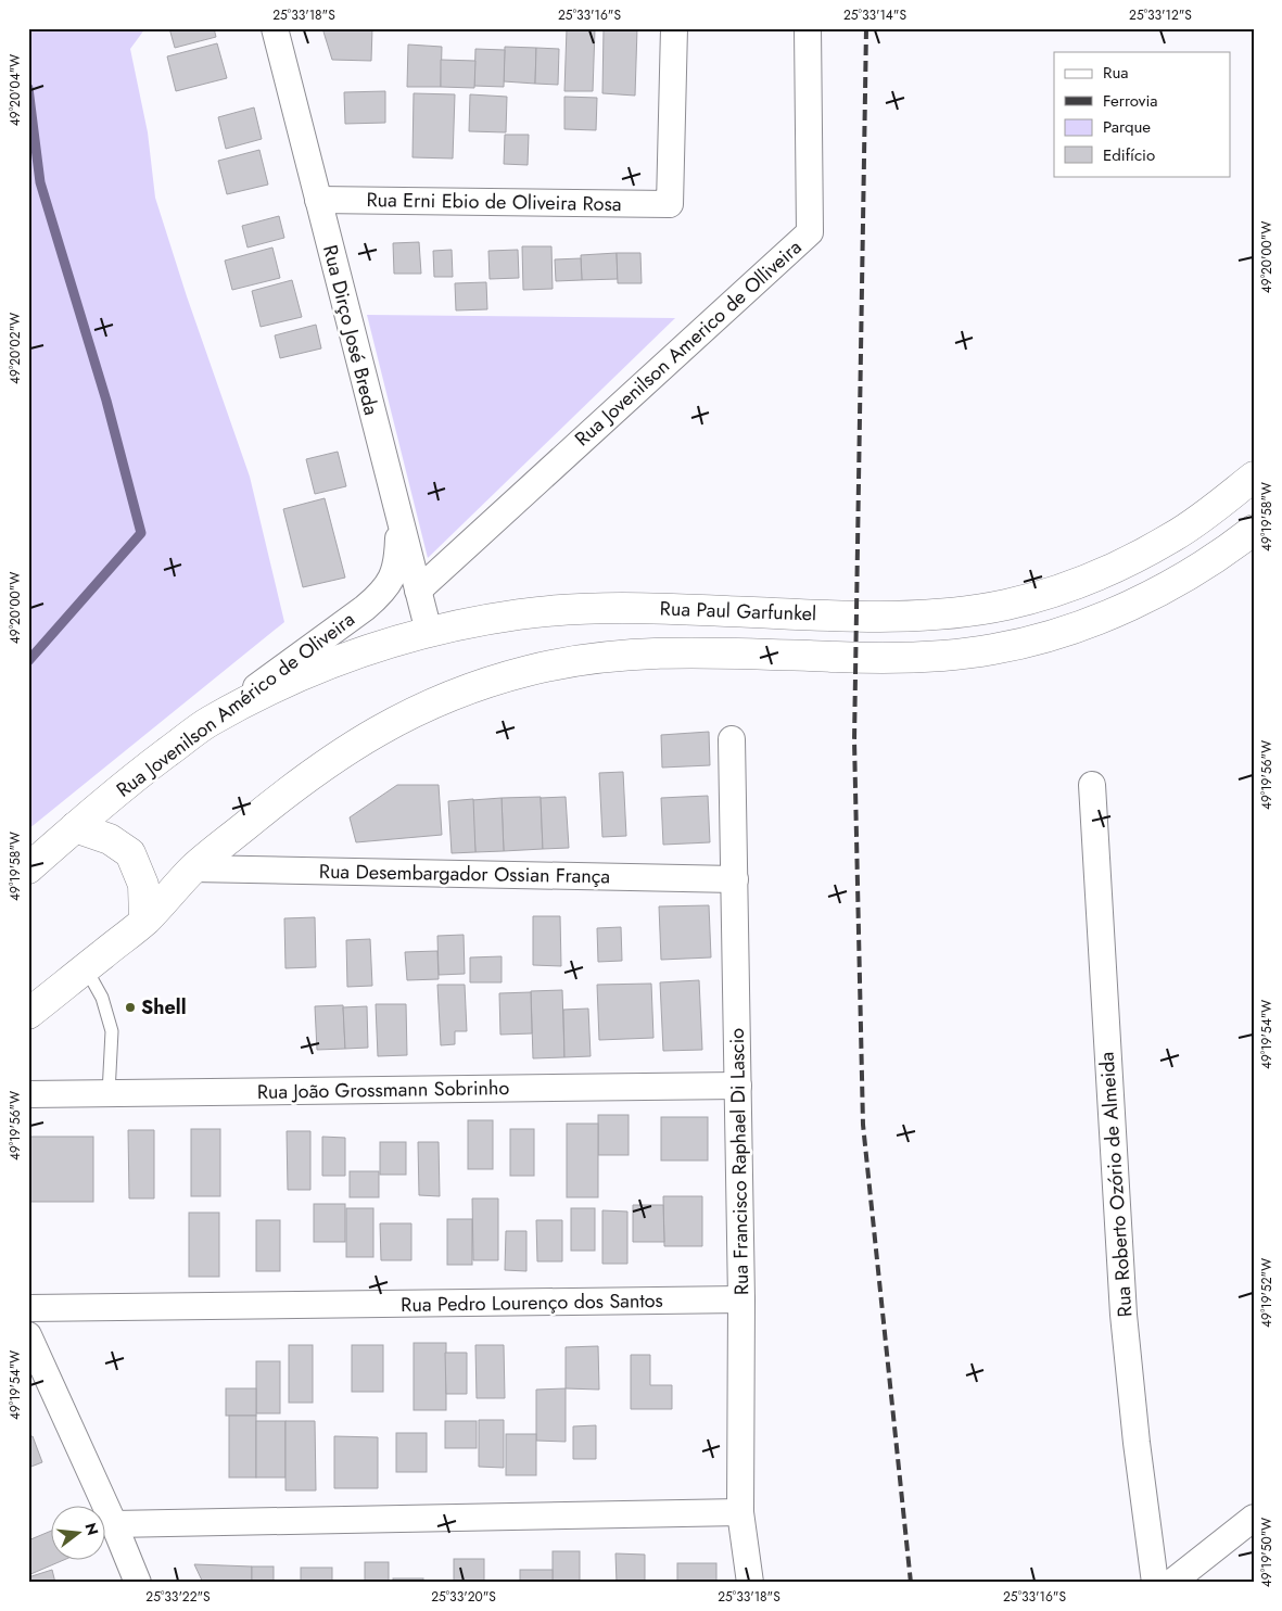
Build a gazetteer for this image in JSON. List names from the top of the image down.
{
  "streets": {
    "main road": ["Rua Paul Garfunkel", "Rua Jovenilson Américo de Oliveira"],
    "street": [
      "Rua Erni Ebio de Oliveira Rosa",
      "Rua Dirço José Breda",
      "Rua Jovenilson Americo de Olliveira",
      "Rua Desembargador Ossian França",
      "Rua João Grossmann Sobrinho",
      "Rua Francisco Raphael Di Lascio",
      "Rua Roberto Ozório de Almeida",
      "Rua Pedro Lourenço dos Santos"
    ]
  },
  "crossings": [
    ["Rua Erni Ebio de Oliveira Rosa", "Rua Dirço José Breda"],
    ["Rua Dirço José Breda", "Rua Jovenilson Americo de Olliveira"],
    ["Rua Dirço José Breda", "Rua Paul Garfunkel"],
    ["Rua Dirço José Breda", "Rua Jovenilson Américo de Oliveira"],
    ["Rua Paul Garfunkel", "Rua Jovenilson Américo de Oliveira"],
    ["Rua Desembargador Ossian França", "Rua Francisco Raphael Di Lascio"],
    ["Rua João Grossmann Sobrinho", "Rua Francisco Raphael Di Lascio"],
    ["Rua Francisco Raphael Di Lascio", "Rua Pedro Lourenço dos Santos"]
  ],
  "places": ["Shell"],
  "legend": [
    "Rua",
    "Ferrovia",
    "Parque",
    "Edifício"
  ],
  "north": "right",
  "coordinates": [
    "25°33'18\"S",
    "25°33'16\"S",
    "25°33'14\"S",
    "25°33'12\"S",
    "49°20'04\"W",
    "49°20'00\"W",
    "49°20'02\"W",
    "49°19'58\"W",
    "49°19'56\"W",
    "49°19'54\"W",
    "49°19'52\"W",
    "49°19'50\"W",
    "25°33'22\"S",
    "25°33'20\"S"
  ]
}
